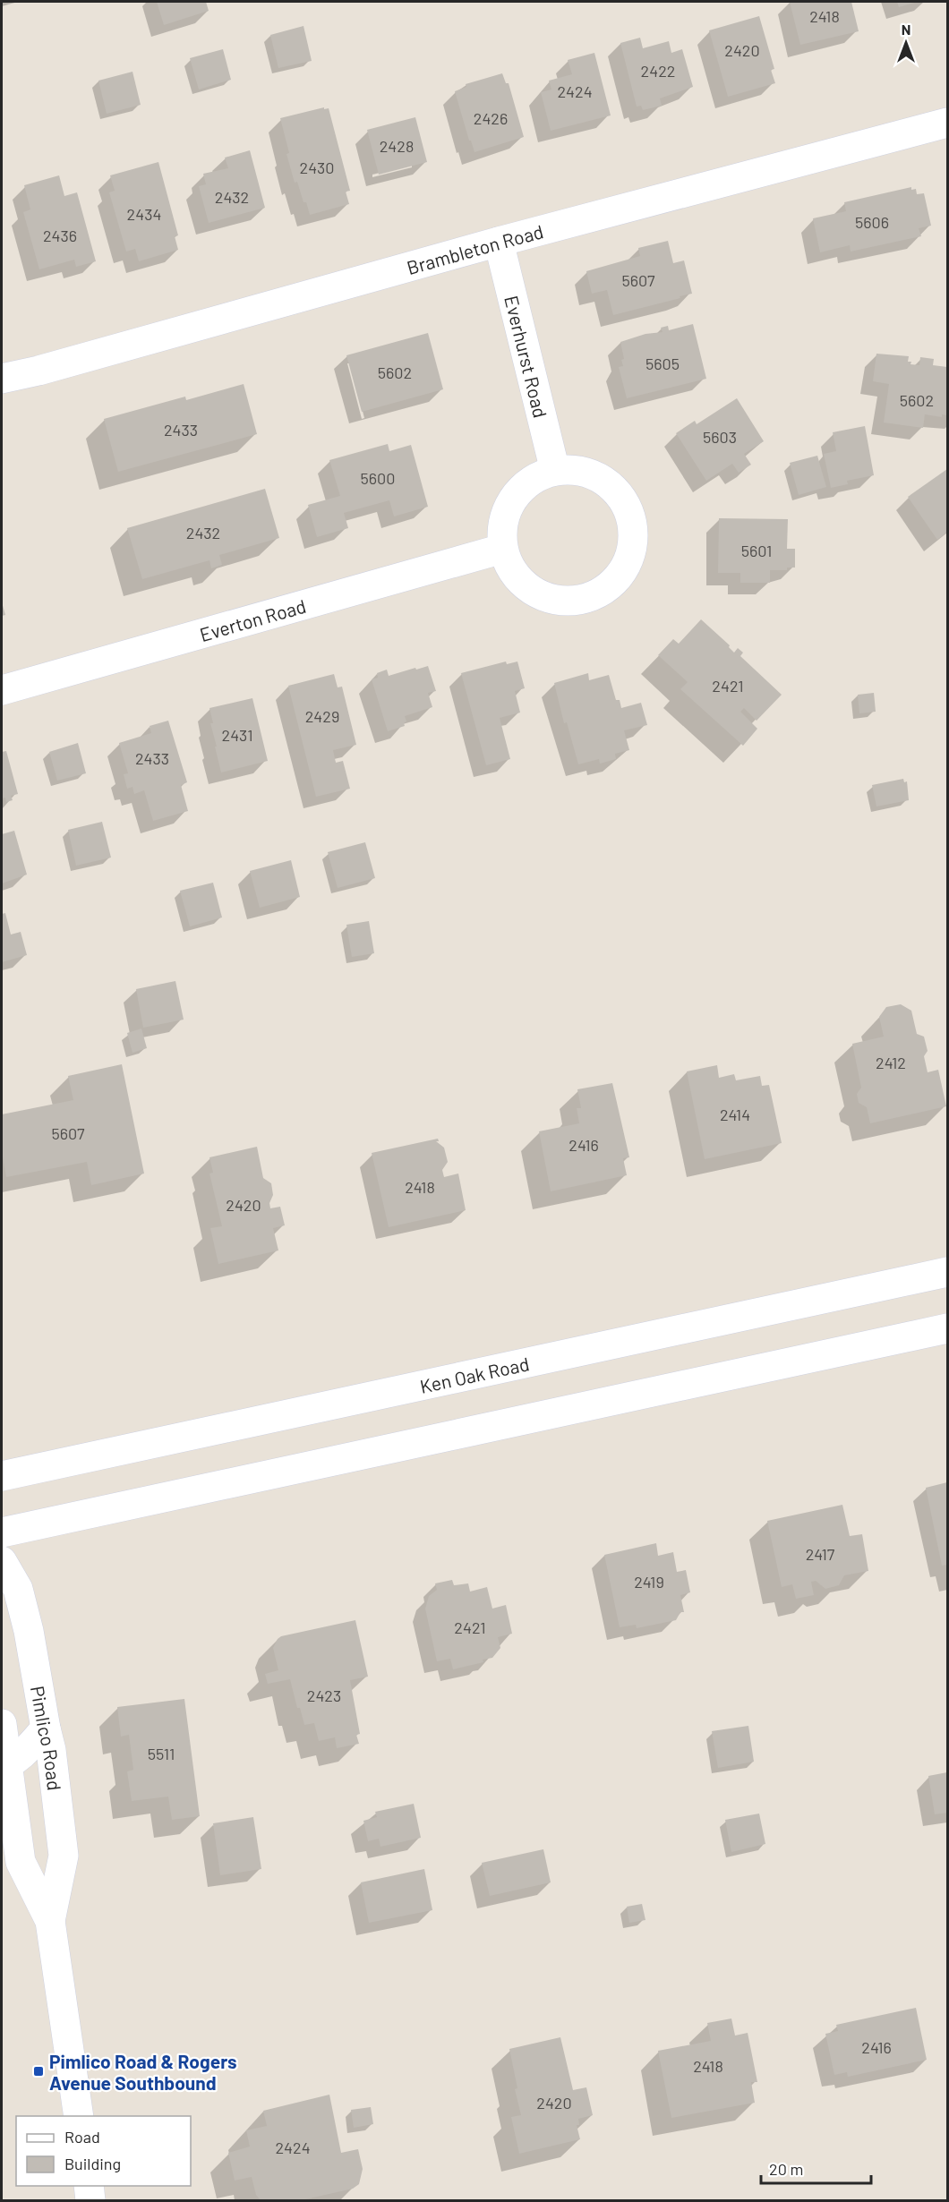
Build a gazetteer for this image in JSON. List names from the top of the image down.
{
  "streets": {
    "street": [
      "Brambleton Road",
      "Everhurst Road",
      "Everton Road",
      "Ken Oak Road",
      "Pimlico Road"
    ]
  },
  "crossings": [
    ["Brambleton Road", "Everhurst Road"],
    ["Everhurst Road", "Everton Road"]
  ],
  "places": {
    "transit": ["Pimlico Road & Rogers Avenue Southbound"]
  },
  "house_numbers": [
    "2418",
    "2420",
    "2422",
    "2424",
    "2426",
    "2428",
    "2430",
    "2432",
    "2434",
    "5606",
    "2436",
    "5607",
    "5605",
    "5602",
    "5602",
    "2433",
    "5603",
    "5600",
    "2432",
    "5601",
    "2421",
    "2429",
    "2431",
    "2433",
    "2412",
    "2414",
    "5607",
    "2416",
    "2418",
    "2420",
    "2417",
    "2419",
    "2421",
    "2423",
    "5511",
    "2416",
    "2418",
    "2420",
    "2424"
  ],
  "legend": ["Road", "Building"],
  "scale_bar": "20 m",
  "north": "top"
}
